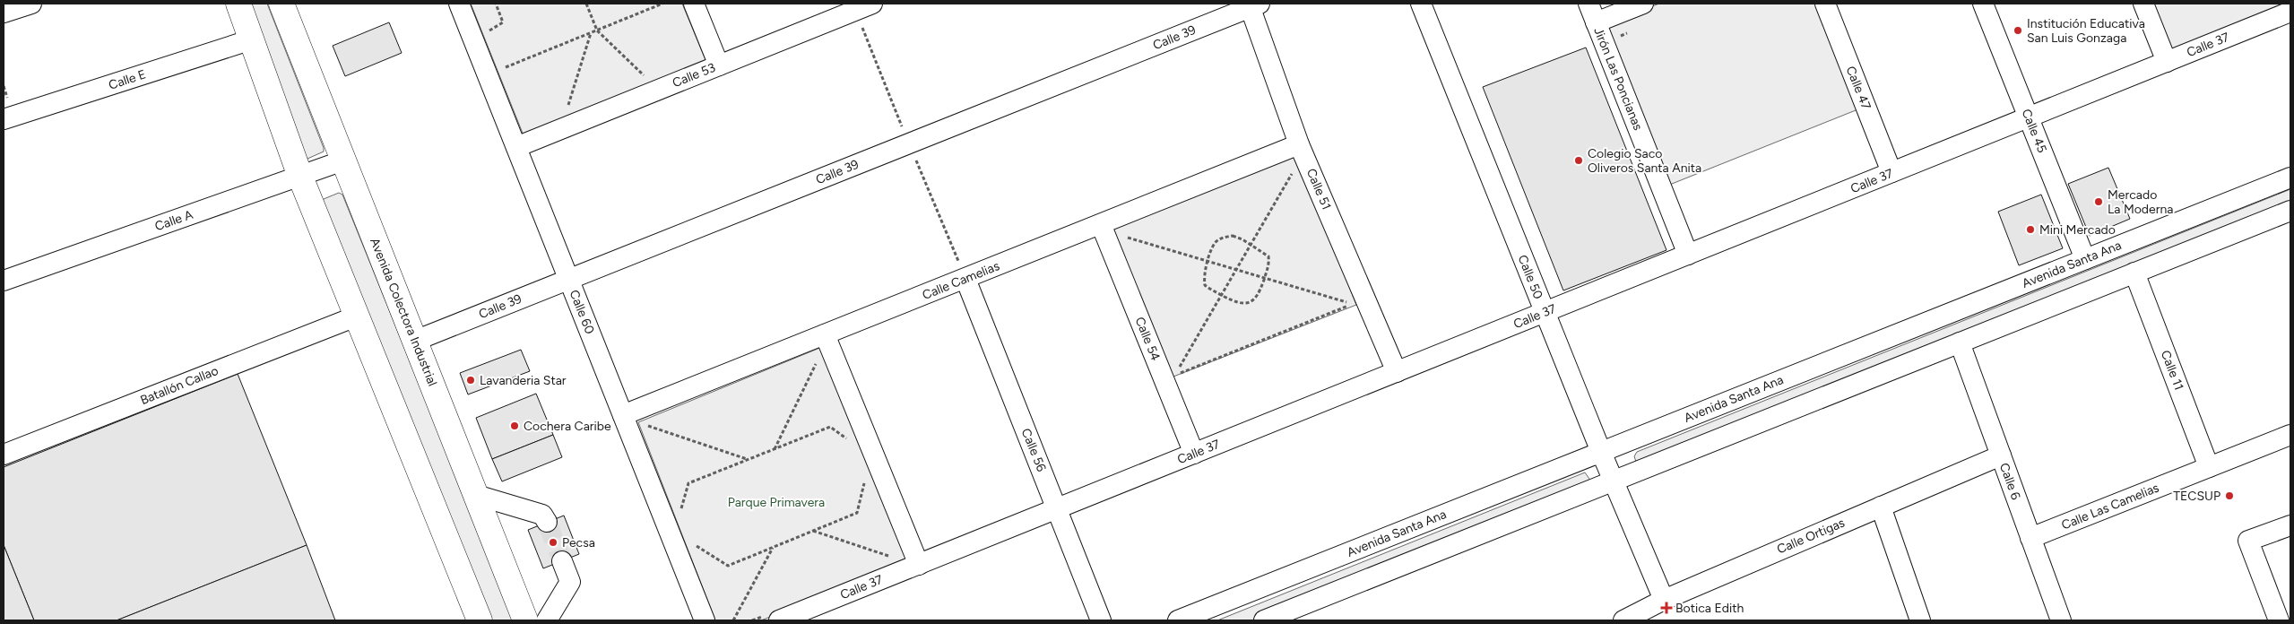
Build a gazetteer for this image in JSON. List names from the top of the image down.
{
  "streets": {
    "main road": ["Avenida Colectora Industrial"],
    "street": [
      "Calle 39",
      "Calle 37",
      "Calle 53",
      "Jirón Las Poncianas",
      "Calle E",
      "Calle 47",
      "Calle 45",
      "Calle 51",
      "Calle A",
      "Avenida Santa Ana",
      "Calle 50",
      "Calle Camelias",
      "Calle 60",
      "Calle 54",
      "Calle 11",
      "Batallón Callao",
      "Calle 56",
      "Calle 6",
      "Calle Las Camelias",
      "Calle Ortigas"
    ]
  },
  "crossings": [
    ["Calle 39", "Calle 51"],
    ["Calle 39", "Avenida Colectora Industrial"],
    ["Calle 39", "Calle 60"],
    ["Calle 37", "Jirón Las Poncianas"],
    ["Calle 37", "Calle 47"],
    ["Calle 37", "Calle 45"],
    ["Calle 37", "Calle 51"],
    ["Calle 37", "Calle 50"],
    ["Calle 37", "Calle 54"],
    ["Calle 37", "Calle 56"],
    ["Calle 53", "Calle 60"],
    ["Calle 45", "Avenida Santa Ana"],
    ["Calle 51", "Calle Camelias"],
    ["Calle A", "Avenida Colectora Industrial"],
    ["Avenida Santa Ana", "Calle 50"],
    ["Calle 50", "Calle Ortigas"],
    ["Calle Camelias", "Calle 60"],
    ["Calle Camelias", "Calle 54"],
    ["Calle Camelias", "Calle 56"],
    ["Calle 11", "Calle Las Camelias"],
    ["Calle 6", "Calle Las Camelias"],
    ["Calle 6", "Calle Ortigas"]
  ],
  "parks": ["Parque Primavera"],
  "places": {
    "other": [
      "Institución Educativa San Luis Gonzaga",
      "Colegio Saco Oliveros Santa Anita",
      "Mercado La Moderna",
      "Mini Mercado",
      "Lavanderia Star",
      "Cochera Caribe",
      "TECSUP",
      "Pecsa"
    ],
    "health": ["Botica Edith"]
  }
}
